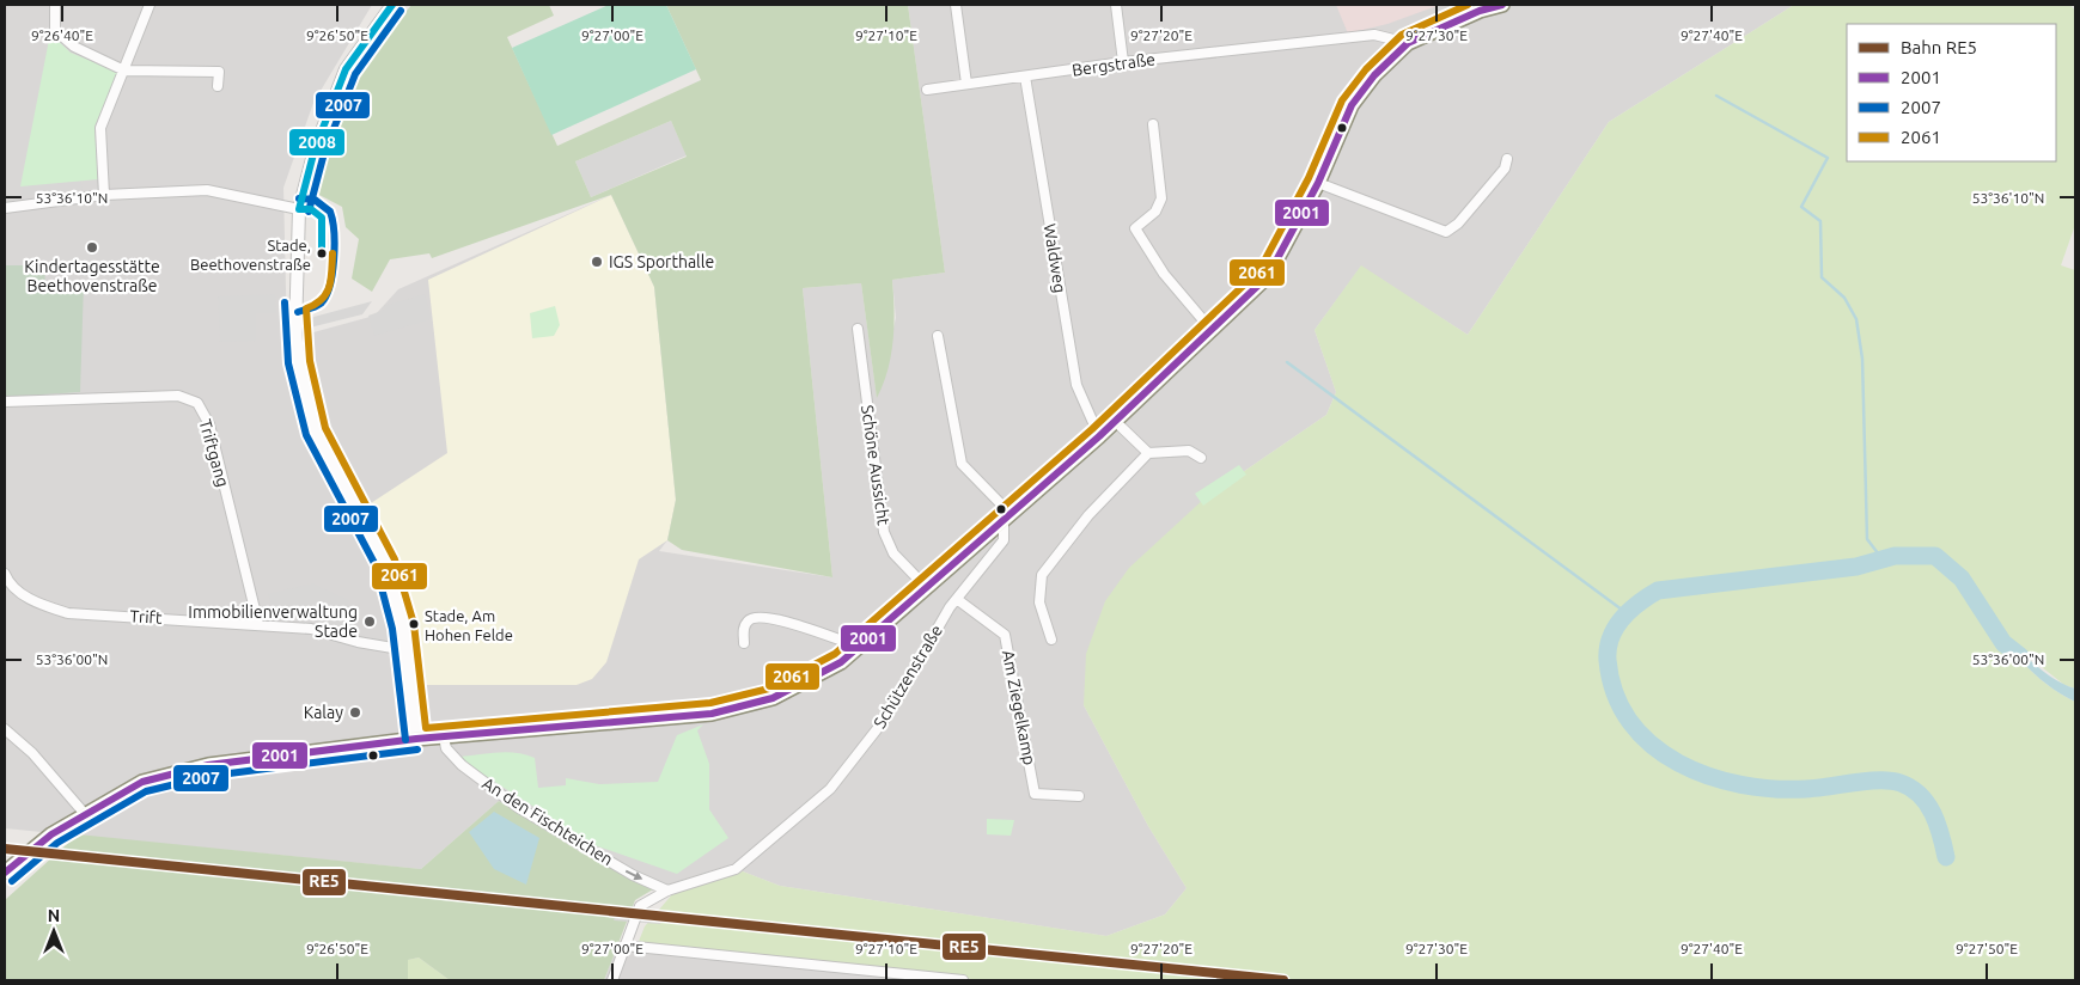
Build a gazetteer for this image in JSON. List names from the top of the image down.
{
  "streets": {
    "street": [
      "Bergstraße",
      "Waldweg",
      "Triftgang",
      "Schöne Aussicht",
      "Trift",
      "Schützenstraße",
      "Am Ziegelkamp",
      "An den Fischteichen"
    ]
  },
  "crossings": [
    ["Bergstraße", "Waldweg"],
    ["Triftgang", "Trift"],
    ["Schützenstraße", "Am Ziegelkamp"],
    ["Schützenstraße", "An den Fischteichen"]
  ],
  "one_way": ["An den Fischteichen"],
  "places": [
    "Kindertagesstätte Beethovenstraße",
    "Stade, Beethovenstraße",
    "IGS Sporthalle",
    "Immobilienverwaltung Stade",
    "Stade, Am Hohen Felde",
    "Kalay"
  ],
  "lines": [
    "transit line 2001",
    "transit line 2061",
    "transit line 2008",
    "transit line 2007",
    "rail line RE5"
  ],
  "legend": [
    "Bahn RE5",
    "2001",
    "2007",
    "2061"
  ],
  "north": "top",
  "coordinates": [
    "9°26'40\"E",
    "9°26'50\"E",
    "9°27'00\"E",
    "9°27'10\"E",
    "9°27'20\"E",
    "9°27'30\"E",
    "9°27'40\"E",
    "53°36'10\"N",
    "53°36'00\"N",
    "9°27'50\"E"
  ]
}
